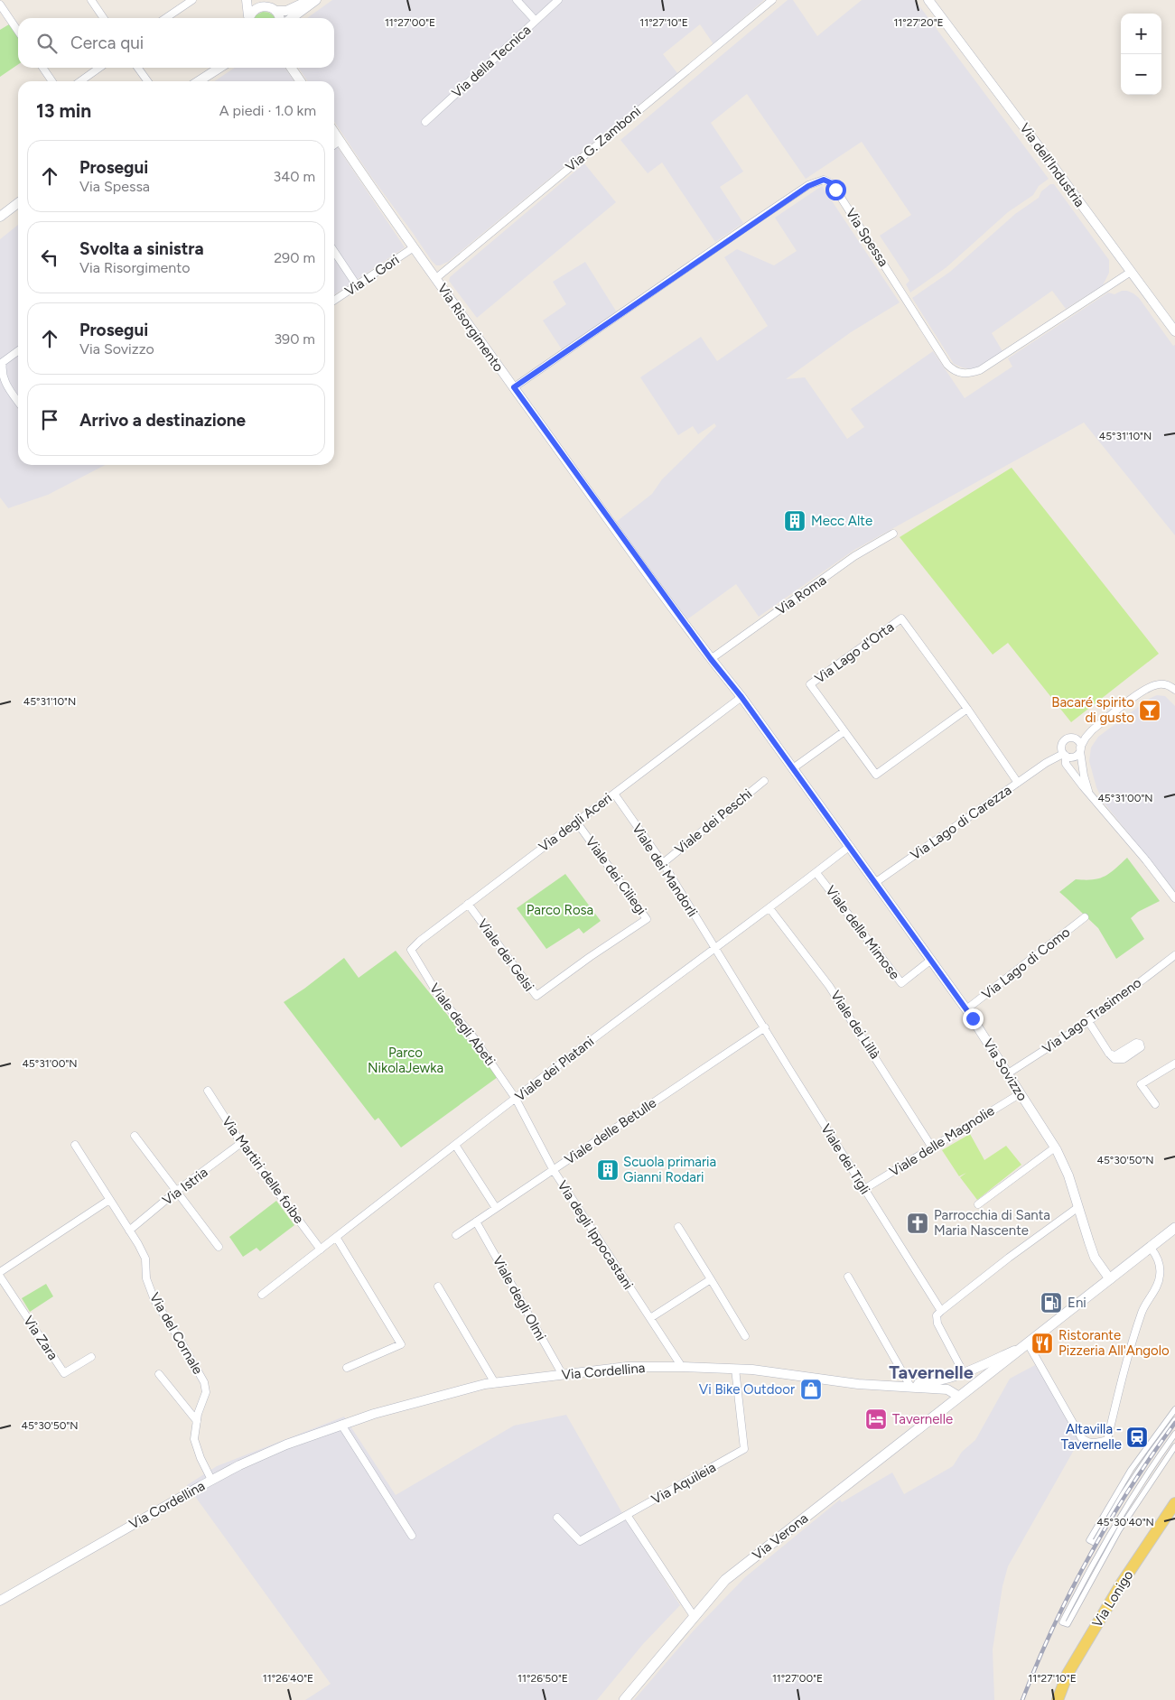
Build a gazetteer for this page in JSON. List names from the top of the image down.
{
  "streets": {
    "main road": ["Via Verona", "Via Lonigo"],
    "street": [
      "Via della Tecnica",
      "Via G. Zamboni",
      "Via dell'Industria",
      "Via Spessa",
      "Via L. Gori",
      "Via Risorgimento",
      "Via Roma",
      "Via Lago d'Orta",
      "Viale dei Peschi",
      "Via degli Aceri",
      "Via Lago di Carezza",
      "Viale dei Mandorli",
      "Viale dei Ciliegi",
      "Viale delle Mimose",
      "Viale dei Gelsi",
      "Via Lago di Como",
      "Via Lago Trasimeno",
      "Viale degli Abeti",
      "Viale dei Lillà",
      "Viale dei Platani",
      "Via Sovizzo",
      "Viale delle Betulle",
      "Viale delle Magnolie",
      "Viale dei Tigli",
      "Via Martiri delle foibe",
      "Via Istria",
      "Via degli Ippocastani",
      "Viale degli Olmi",
      "Via del Cornale",
      "Via Zara",
      "Via Cordellina",
      "Via Aquileia"
    ]
  },
  "crossings": [
    ["Via G. Zamboni", "Via Risorgimento"],
    ["Via dell'Industria", "Via Spessa"],
    ["Via Spessa", "Via Risorgimento"],
    ["Via L. Gori", "Via Risorgimento"],
    ["Via Risorgimento", "Via Roma"],
    ["Via Risorgimento", "Via Sovizzo"],
    ["Via Roma", "Via Sovizzo"],
    ["Via Lago d'Orta", "Via Lago di Carezza"],
    ["Viale dei Peschi", "Viale dei Mandorli"],
    ["Via degli Aceri", "Viale dei Mandorli"],
    ["Via degli Aceri", "Viale dei Ciliegi"],
    ["Via degli Aceri", "Viale dei Gelsi"],
    ["Via degli Aceri", "Viale degli Abeti"],
    ["Via degli Aceri", "Via Sovizzo"],
    ["Via Lago di Carezza", "Via Sovizzo"],
    ["Viale dei Mandorli", "Viale dei Platani"],
    ["Viale dei Mandorli", "Viale dei Tigli"],
    ["Viale dei Ciliegi", "Viale dei Gelsi"],
    ["Viale delle Mimose", "Viale dei Platani"],
    ["Viale delle Mimose", "Via Sovizzo"],
    ["Via Lago di Como", "Via Sovizzo"],
    ["Via Lago Trasimeno", "Via Sovizzo"],
    ["Viale degli Abeti", "Viale dei Platani"],
    ["Viale degli Abeti", "Via degli Ippocastani"],
    ["Viale dei Lillà", "Viale dei Platani"],
    ["Viale dei Lillà", "Viale delle Magnolie"],
    ["Viale dei Platani", "Via Sovizzo"],
    ["Viale dei Platani", "Viale dei Tigli"],
    ["Viale dei Platani", "Via Martiri delle foibe"],
    ["Viale dei Platani", "Via degli Ippocastani"],
    ["Via Sovizzo", "Viale delle Magnolie"],
    ["Via Sovizzo", "Via Verona"],
    ["Viale delle Betulle", "Viale dei Tigli"],
    ["Viale delle Betulle", "Via degli Ippocastani"],
    ["Viale delle Betulle", "Viale degli Olmi"],
    ["Viale delle Magnolie", "Viale dei Tigli"],
    ["Via Martiri delle foibe", "Via Istria"],
    ["Via Istria", "Via del Cornale"],
    ["Via degli Ippocastani", "Via Cordellina"],
    ["Viale degli Olmi", "Via Cordellina"],
    ["Via del Cornale", "Via Cordellina"],
    ["Via Cordellina", "Via Aquileia"],
    ["Via Cordellina", "Via Verona"]
  ],
  "districts": ["Tavernelle"],
  "parks": ["Parco Rosa", "Parco NikolaJewka"],
  "places": {
    "building": ["Mecc Alte", "Scuola primaria Gianni Rodari"],
    "bar": ["Bacaré spirito di gusto"],
    "church": ["Parrocchia di Santa Maria Nascente"],
    "fuel station": ["Eni"],
    "restaurant": ["Ristorante Pizzeria All'Angolo"],
    "shop": ["Vi Bike Outdoor"],
    "hotel": ["Tavernelle"],
    "station": ["Altavilla - Tavernelle"]
  },
  "page": {
    "map_buttons": ["+", "−"],
    "search": "Cerca qui",
    "heading": ["13 min", "A piedi · 1.0 km"],
    "list": [
      ["Prosegui", "Via Spessa", "340 m"],
      ["Svolta a sinistra", "Via Risorgimento", "290 m"],
      ["Prosegui", "Via Sovizzo", "390 m"],
      "Arrivo a destinazione"
    ]
  },
  "coordinates": [
    "11°27'00\"E",
    "11°27'10\"E",
    "11°27'20\"E",
    "45°31'10\"N",
    "45°31'00\"N",
    "45°30'50\"N",
    "45°30'40\"N",
    "11°26'40\"E",
    "11°26'50\"E"
  ]
}
